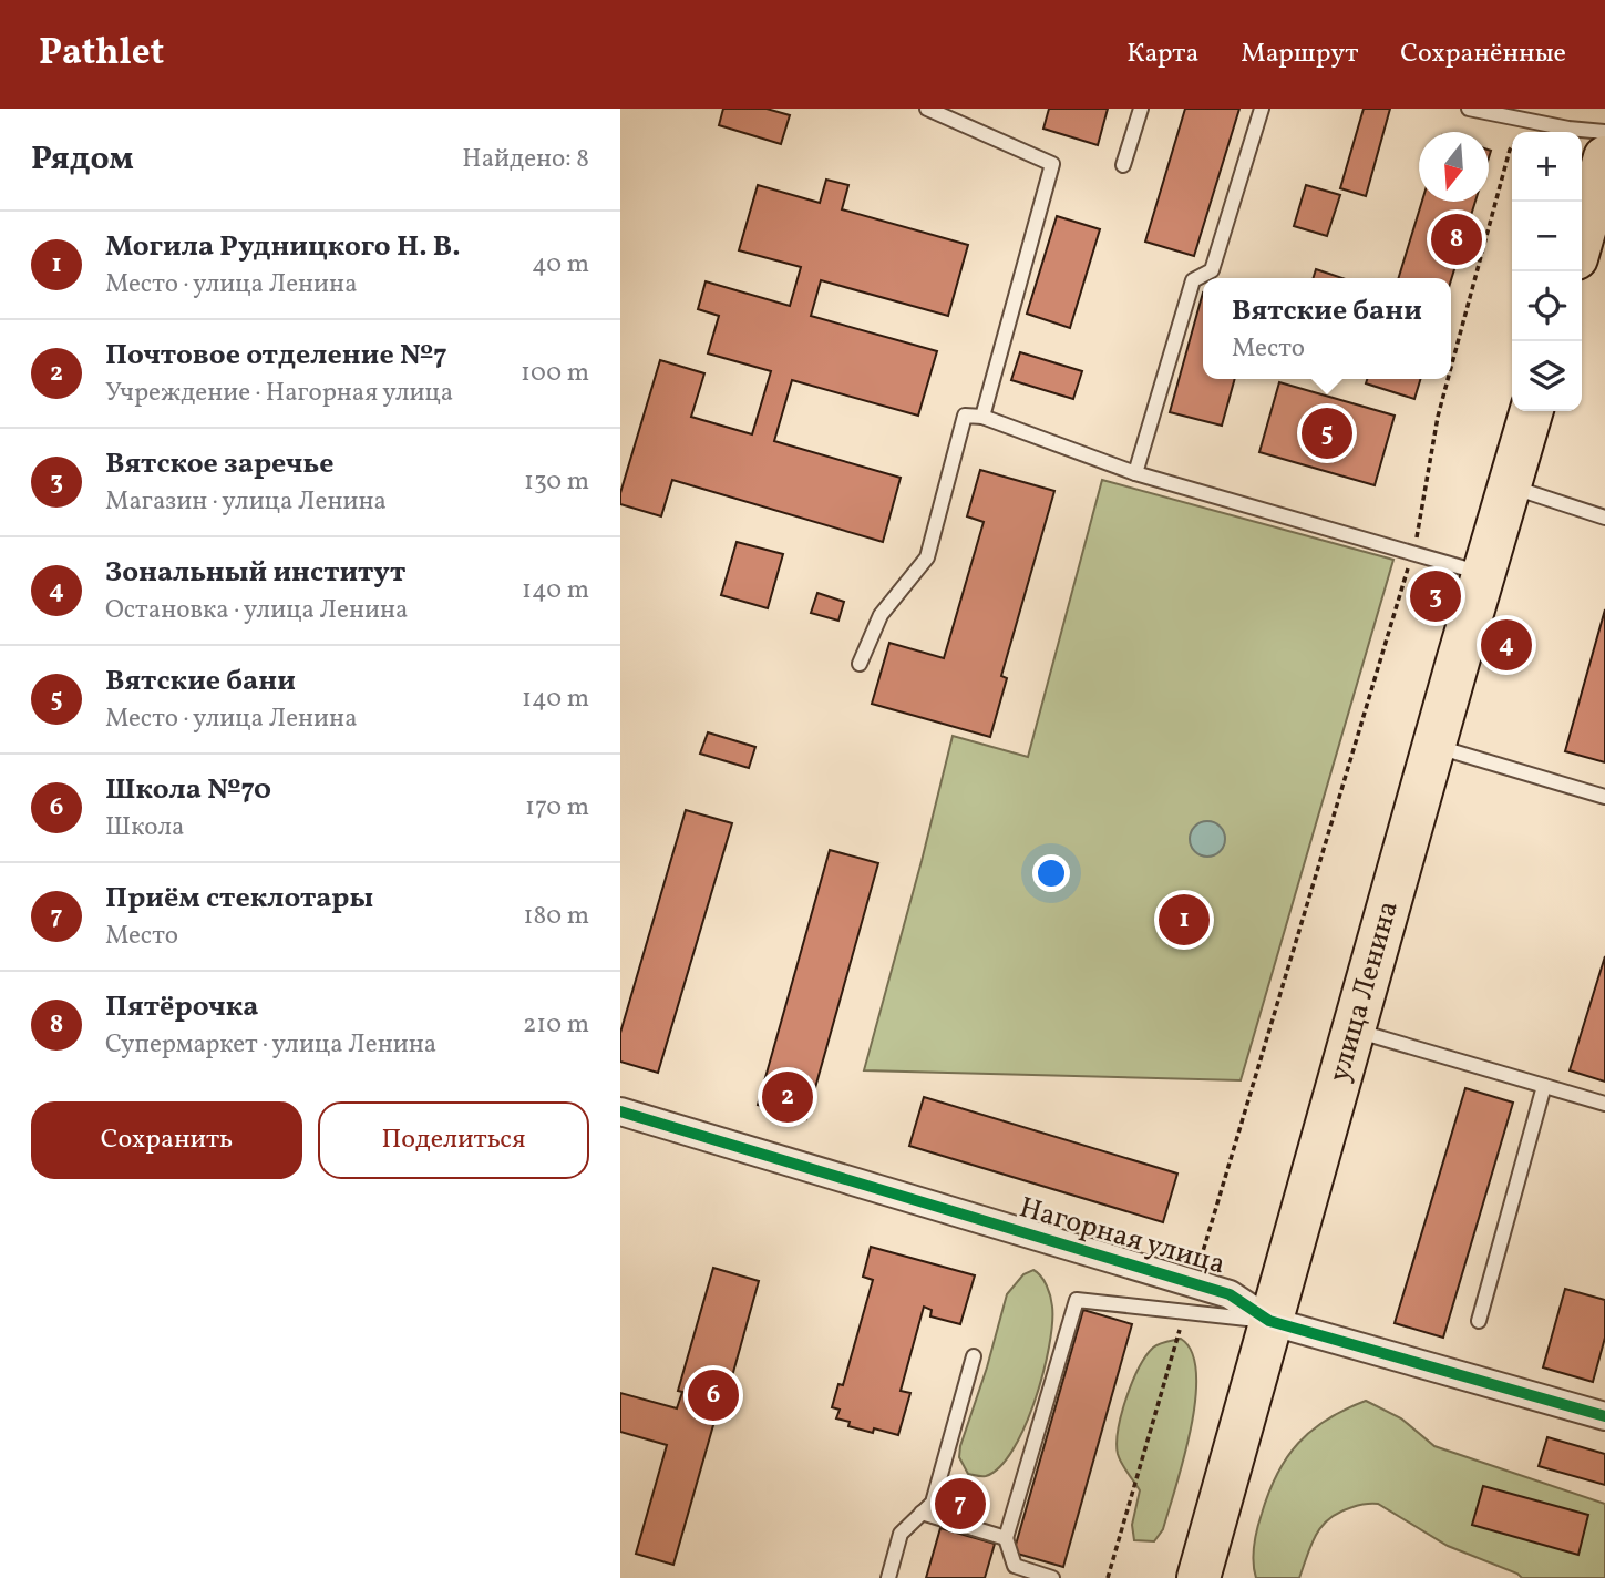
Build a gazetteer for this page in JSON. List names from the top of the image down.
{
  "streets": {
    "main road": ["улица Ленина"],
    "street": ["Нагорная улица"]
  },
  "crossings": [
    ["улица Ленина", "Нагорная улица"]
  ],
  "north": "bottom",
  "page": {
    "header": "Pathlet",
    "nav": ["Карта", "Маршрут", "Сохранённые"],
    "heading": ["Рядом", "Найдено: 8"],
    "map_buttons": ["+", "−"],
    "list": [
      {
        "mark": "1",
        "name": "Могила Рудницкого Н. В.",
        "note": "Место · улица Ленина",
        "value": "40 m"
      },
      {
        "mark": "2",
        "name": "Почтовое отделение №7",
        "note": "Учреждение · Нагорная улица",
        "value": "100 m"
      },
      {
        "mark": "3",
        "name": "Вятское заречье",
        "note": "Магазин · улица Ленина",
        "value": "130 m"
      },
      {
        "mark": "4",
        "name": "Зональный институт",
        "note": "Остановка · улица Ленина",
        "value": "140 m"
      },
      {
        "mark": "5",
        "name": "Вятские бани",
        "note": "Место · улица Ленина",
        "value": "140 m"
      },
      {
        "mark": "6",
        "name": "Школа №70",
        "note": "Школа",
        "value": "170 m"
      },
      {
        "mark": "7",
        "name": "Приём стеклотары",
        "note": "Место",
        "value": "180 m"
      },
      {
        "mark": "8",
        "name": "Пятёрочка",
        "note": "Супермаркет · улица Ленина",
        "value": "210 m"
      }
    ],
    "pins": [
      "8",
      "5",
      "3",
      "4",
      "1",
      "2",
      "6",
      "7"
    ],
    "popup": ["Вятские бани", "Место"],
    "buttons": ["Сохранить", "Поделиться"]
  }
}
